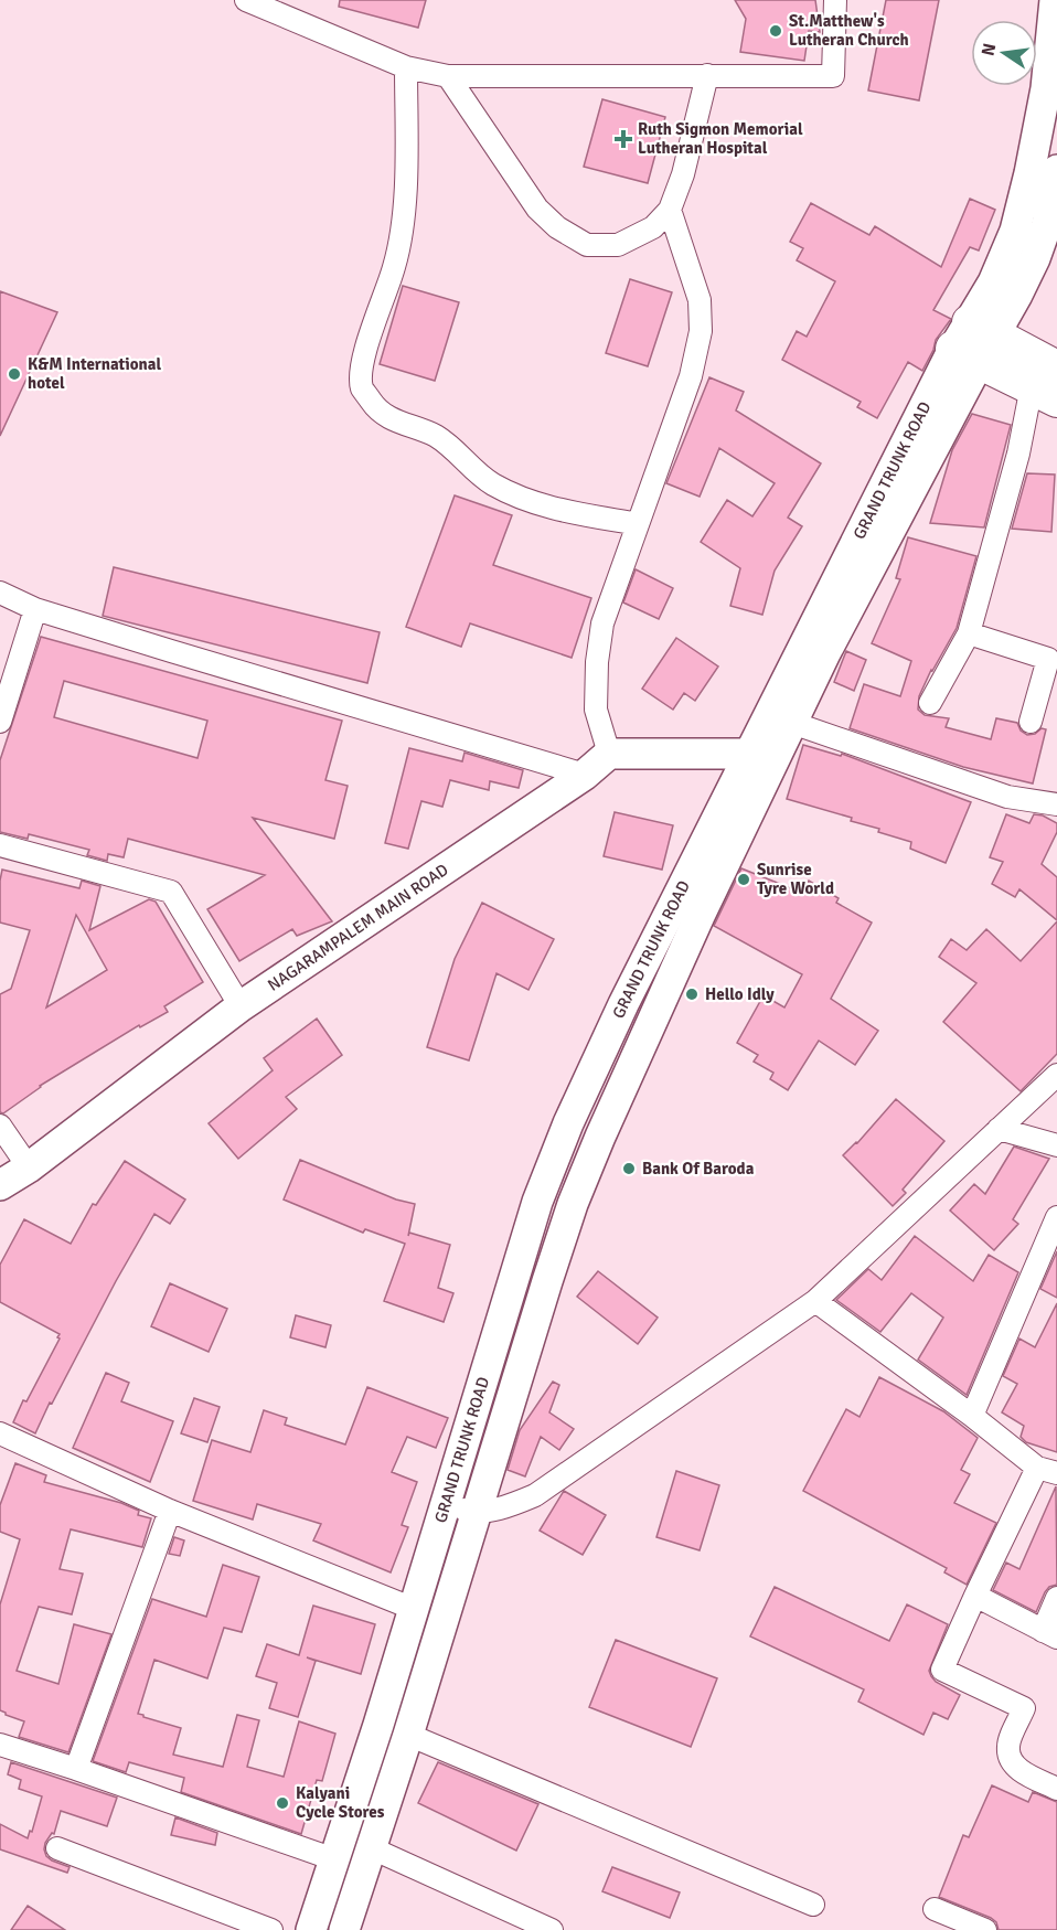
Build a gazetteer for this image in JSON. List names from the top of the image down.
{
  "streets": {
    "main road": ["GRAND TRUNK ROAD", "NAGARAMPALEM MAIN ROAD"]
  },
  "places": {
    "other": [
      "St.Matthew's Lutheran Church",
      "K&M International hotel",
      "Sunrise Tyre World",
      "Hello Idly",
      "Bank Of Baroda",
      "Kalyani Cycle Stores"
    ],
    "health": ["Ruth Sigmon Memorial Lutheran Hospital"]
  },
  "north": "left"
}
